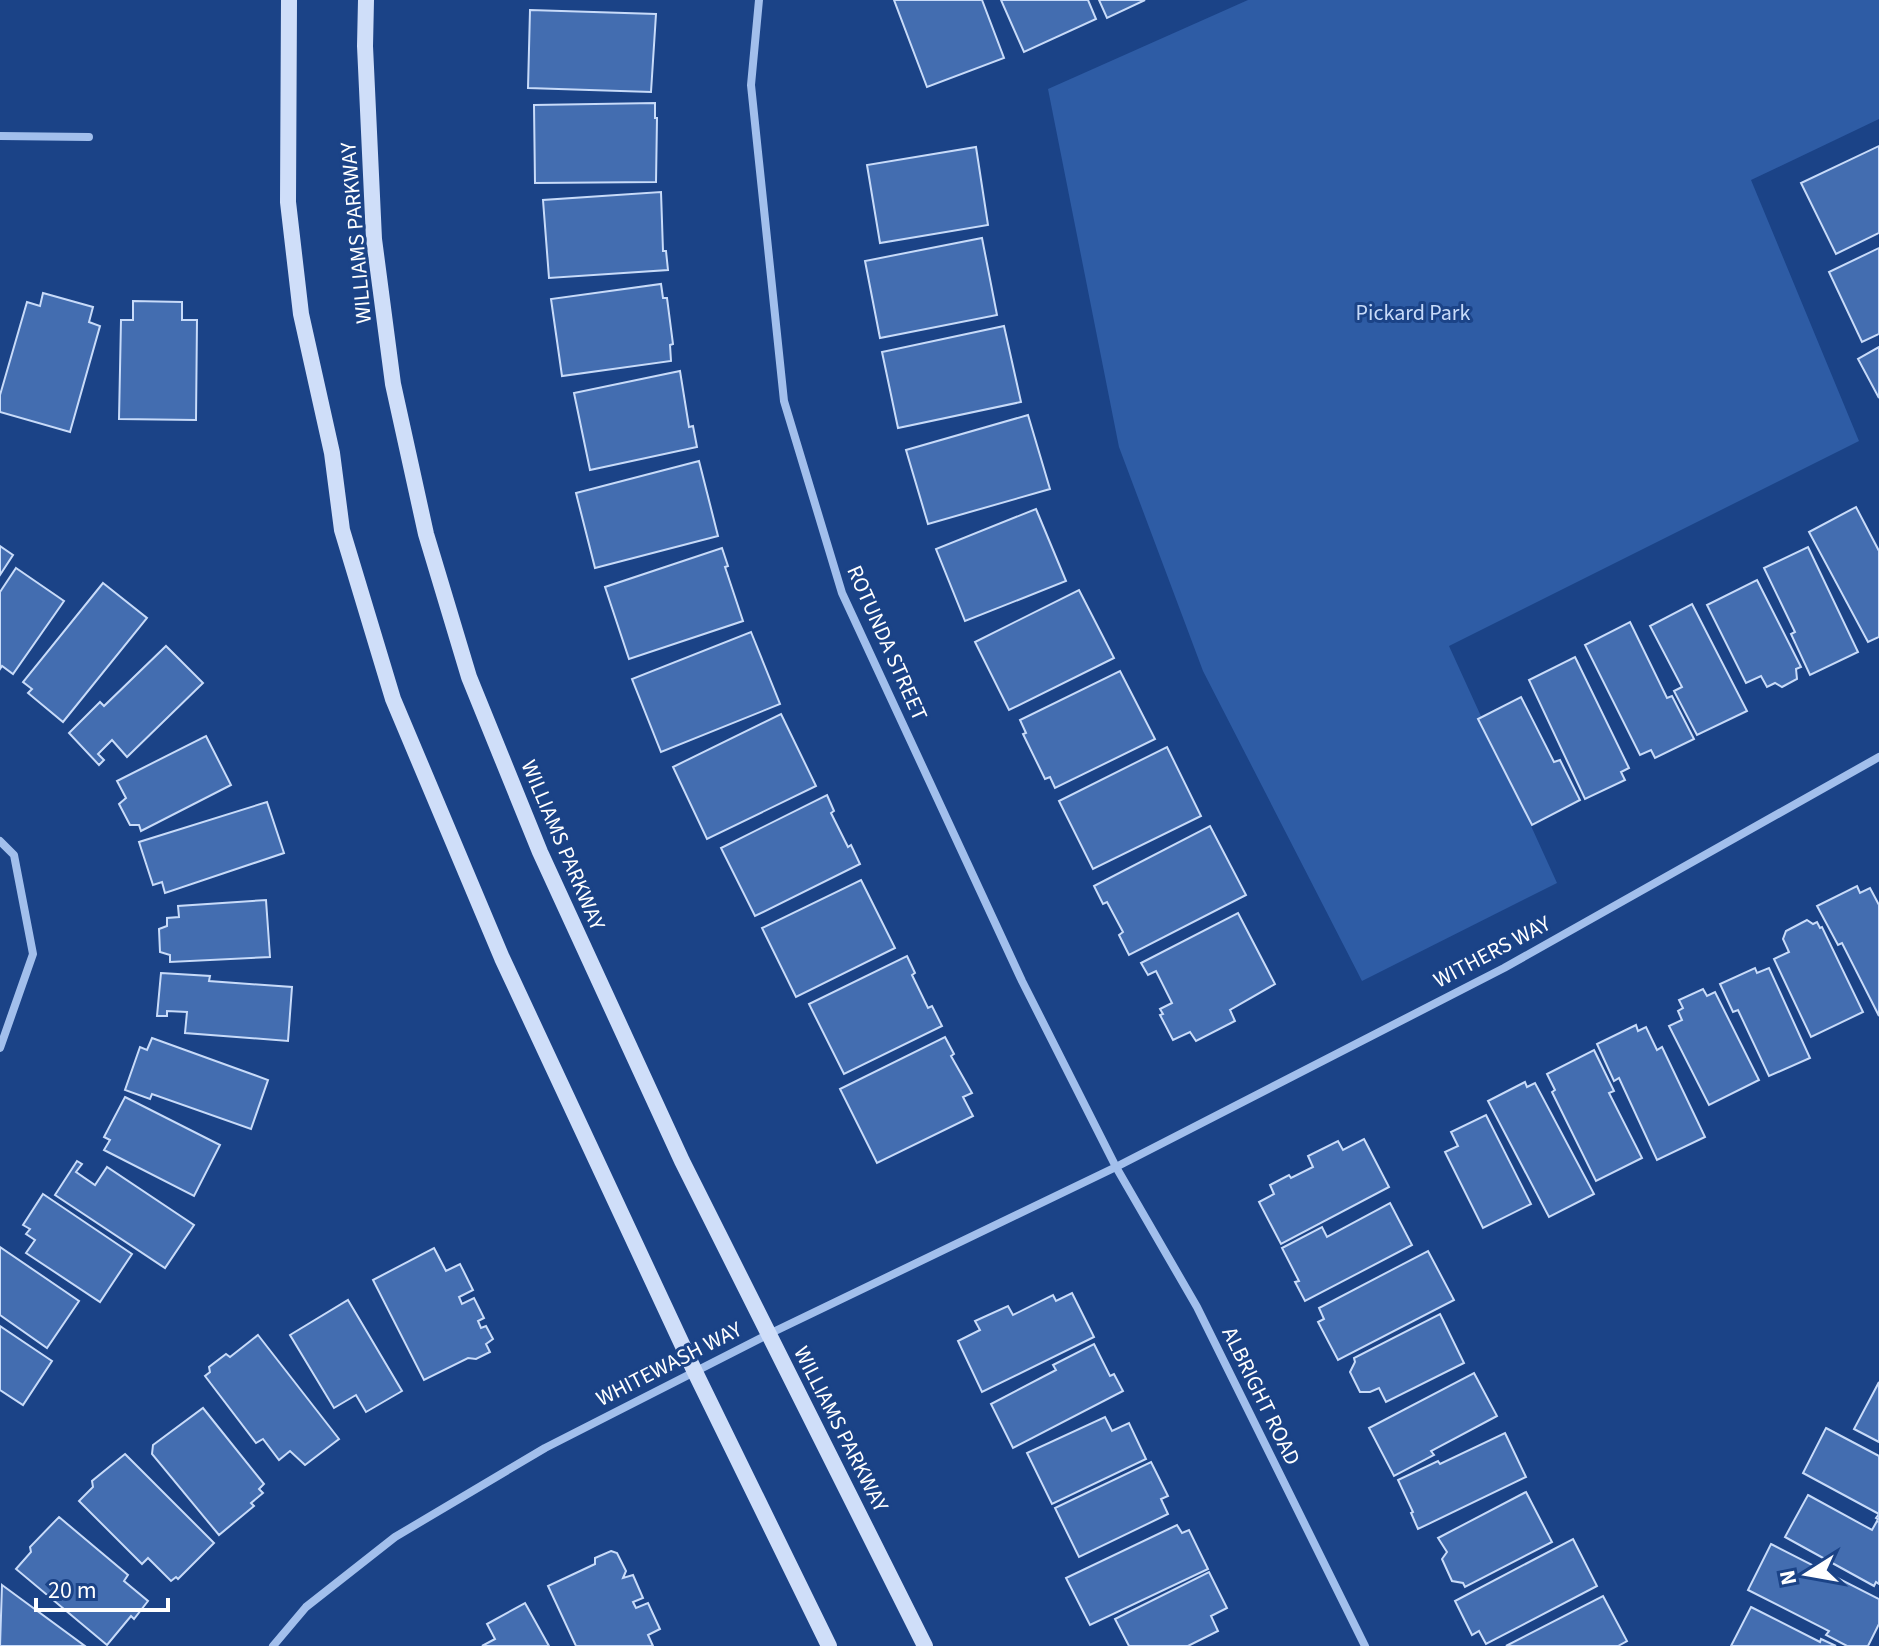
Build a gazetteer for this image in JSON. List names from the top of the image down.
{
  "streets": {
    "main road": ["WILLIAMS PARKWAY"],
    "street": [
      "ROTUNDA STREET",
      "WITHERS WAY",
      "WHITEWASH WAY",
      "ALBRIGHT ROAD"
    ]
  },
  "crossings": [
    ["WILLIAMS PARKWAY", "WHITEWASH WAY"],
    ["ROTUNDA STREET", "WITHERS WAY"],
    ["ROTUNDA STREET", "WHITEWASH WAY"],
    ["ROTUNDA STREET", "ALBRIGHT ROAD"],
    ["WITHERS WAY", "WHITEWASH WAY"],
    ["WITHERS WAY", "ALBRIGHT ROAD"],
    ["WHITEWASH WAY", "ALBRIGHT ROAD"]
  ],
  "parks": ["Pickard Park"],
  "scale_bar": "20 m",
  "north": "left"
}
